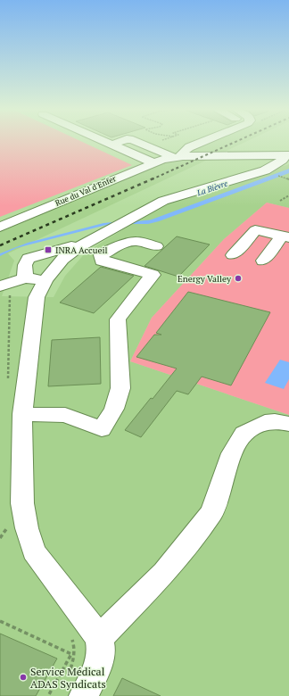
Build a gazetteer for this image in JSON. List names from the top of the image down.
{
  "streets": {
    "street": ["Rue du Val d'Enfer"]
  },
  "water": ["La Bièvre"],
  "places": {
    "transit": ["INRA Accueil"],
    "other": ["Energy Valley", "Service Médical ADAS Syndicats"]
  }
}
